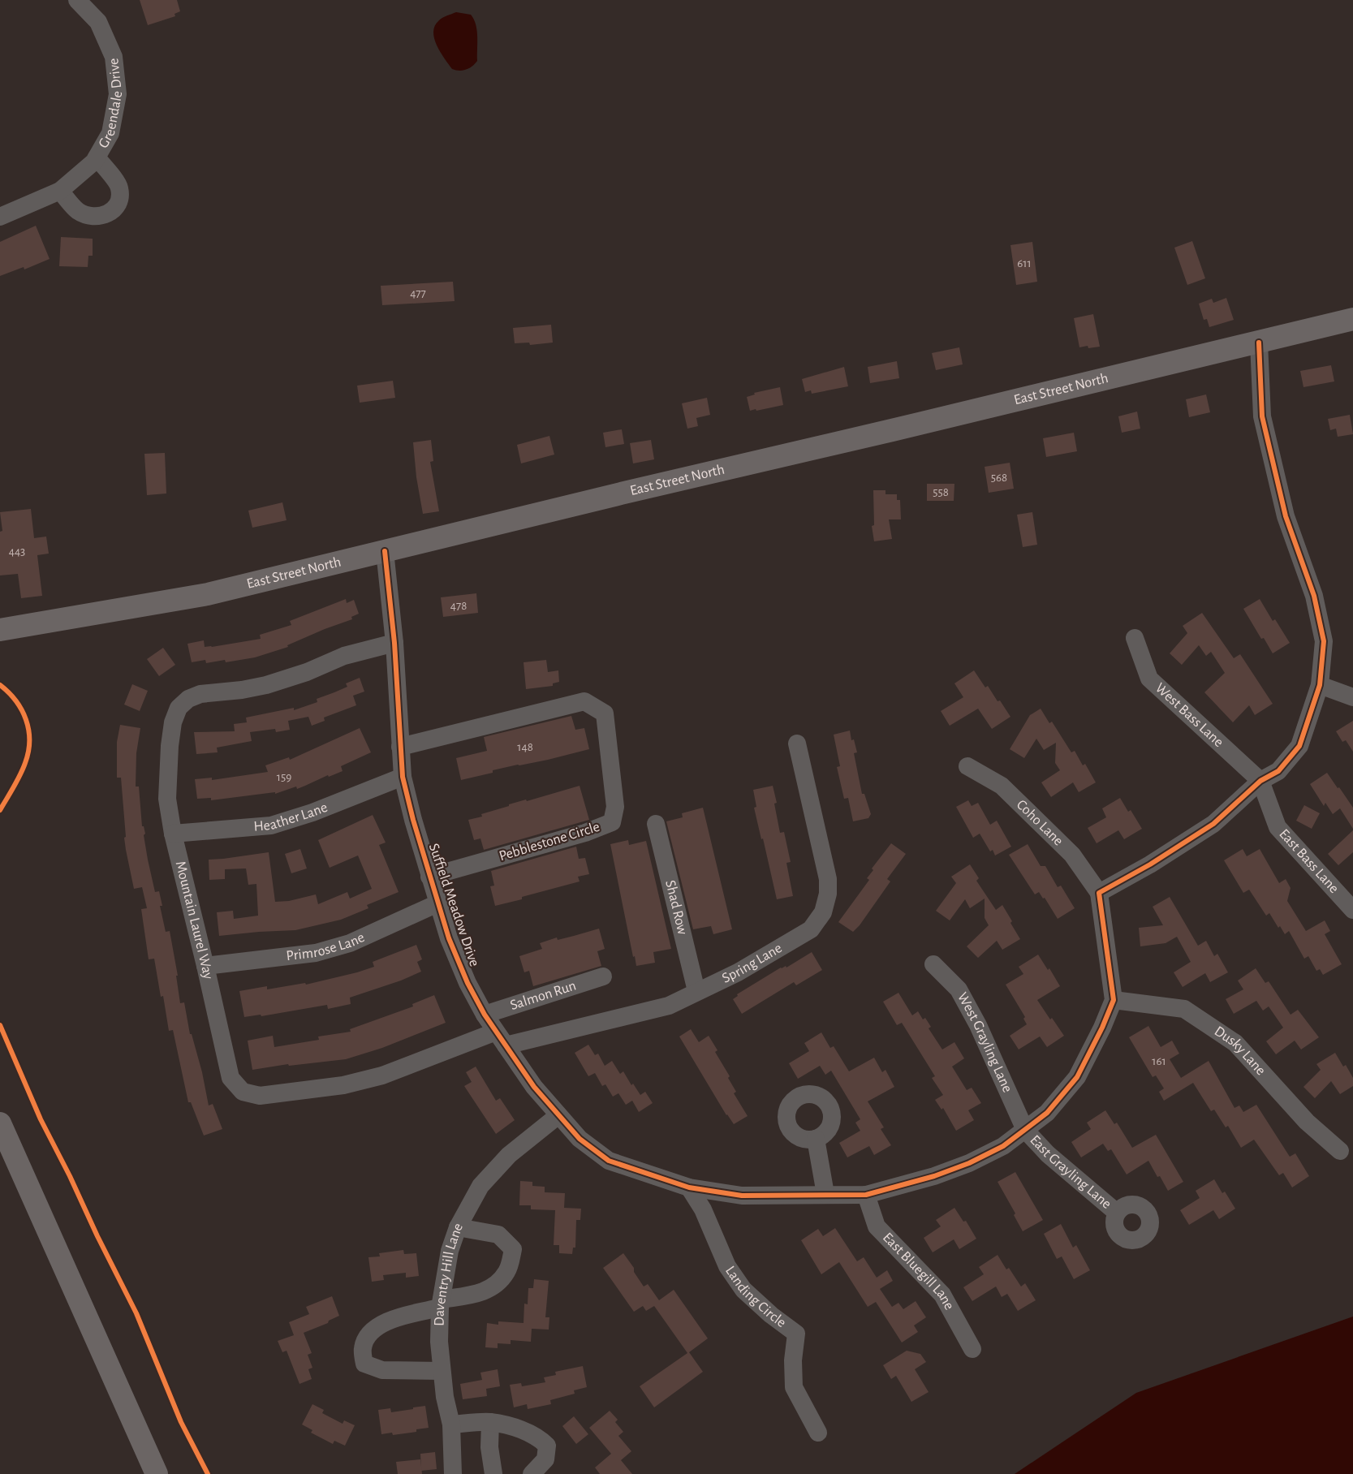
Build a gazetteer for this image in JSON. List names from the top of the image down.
{
  "streets": {
    "main road": ["East Street North"],
    "street": [
      "Greendale Drive",
      "West Bass Lane",
      "Heather Lane",
      "Coho Lane",
      "Pebblestone Circle",
      "East Bass Lane",
      "Suffield Meadow Drive",
      "Shad Row",
      "Mountain Laurel Way",
      "Primrose Lane",
      "Spring Lane",
      "Salmon Run",
      "West Grayling Lane",
      "Dusky Lane",
      "East Grayling Lane",
      "East Bluegill Lane",
      "Daventry Hill Lane",
      "Landing Circle"
    ]
  },
  "crossings": [
    ["East Street North", "Suffield Meadow Drive"],
    ["West Bass Lane", "East Bass Lane"],
    ["Heather Lane", "Suffield Meadow Drive"],
    ["Heather Lane", "Mountain Laurel Way"],
    ["Pebblestone Circle", "Suffield Meadow Drive"],
    ["Suffield Meadow Drive", "Mountain Laurel Way"],
    ["Suffield Meadow Drive", "Primrose Lane"],
    ["Suffield Meadow Drive", "Spring Lane"],
    ["Suffield Meadow Drive", "Salmon Run"],
    ["Suffield Meadow Drive", "West Grayling Lane"],
    ["Suffield Meadow Drive", "Dusky Lane"],
    ["Suffield Meadow Drive", "East Grayling Lane"],
    ["Suffield Meadow Drive", "East Bluegill Lane"],
    ["Suffield Meadow Drive", "Daventry Hill Lane"],
    ["Suffield Meadow Drive", "Landing Circle"],
    ["Shad Row", "Spring Lane"],
    ["Mountain Laurel Way", "Primrose Lane"],
    ["Mountain Laurel Way", "Spring Lane"],
    ["West Grayling Lane", "East Grayling Lane"]
  ],
  "house_numbers": [
    "611",
    "477",
    "568",
    "558",
    "443",
    "478",
    "148",
    "159",
    "161"
  ]
}
